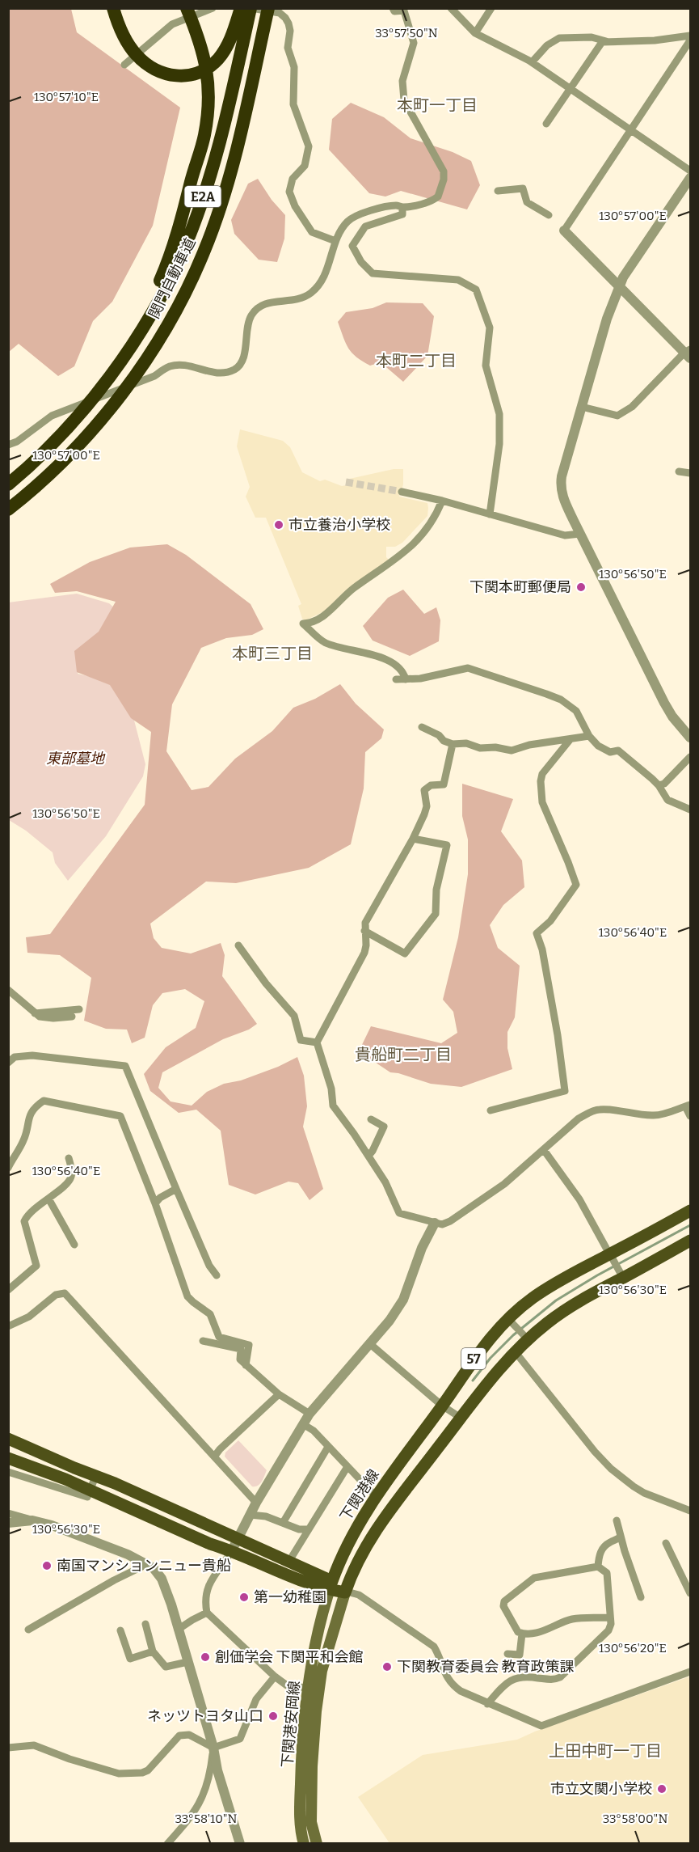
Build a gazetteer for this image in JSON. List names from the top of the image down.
{
  "streets": {
    "highway": ["E2A", "関門自動車道"],
    "main road": ["57", "下関港線", "下関港安岡線"]
  },
  "crossings": [
    ["57", "下関港安岡線"],
    ["下関港線", "下関港安岡線"]
  ],
  "districts": [
    "本町一丁目",
    "本町二丁目",
    "本町三丁目",
    "貴船町二丁目",
    "上田中町一丁目"
  ],
  "parks": ["東部墓地"],
  "places": [
    "市立養治小学校",
    "下関本町郵便局",
    "南国マンションニュー貴船",
    "第一幼稚園",
    "創価学会 下関平和会館",
    "下関教育委員会 教育政策課",
    "ネッツトヨタ山口",
    "市立文関小学校"
  ],
  "coordinates": [
    "33°57'50\"N",
    "130°57'10\"E",
    "130°57'00\"E",
    "130°56'50\"E",
    "130°56'40\"E",
    "130°56'30\"E",
    "130°56'20\"E",
    "33°58'10\"N",
    "33°58'00\"N"
  ]
}
